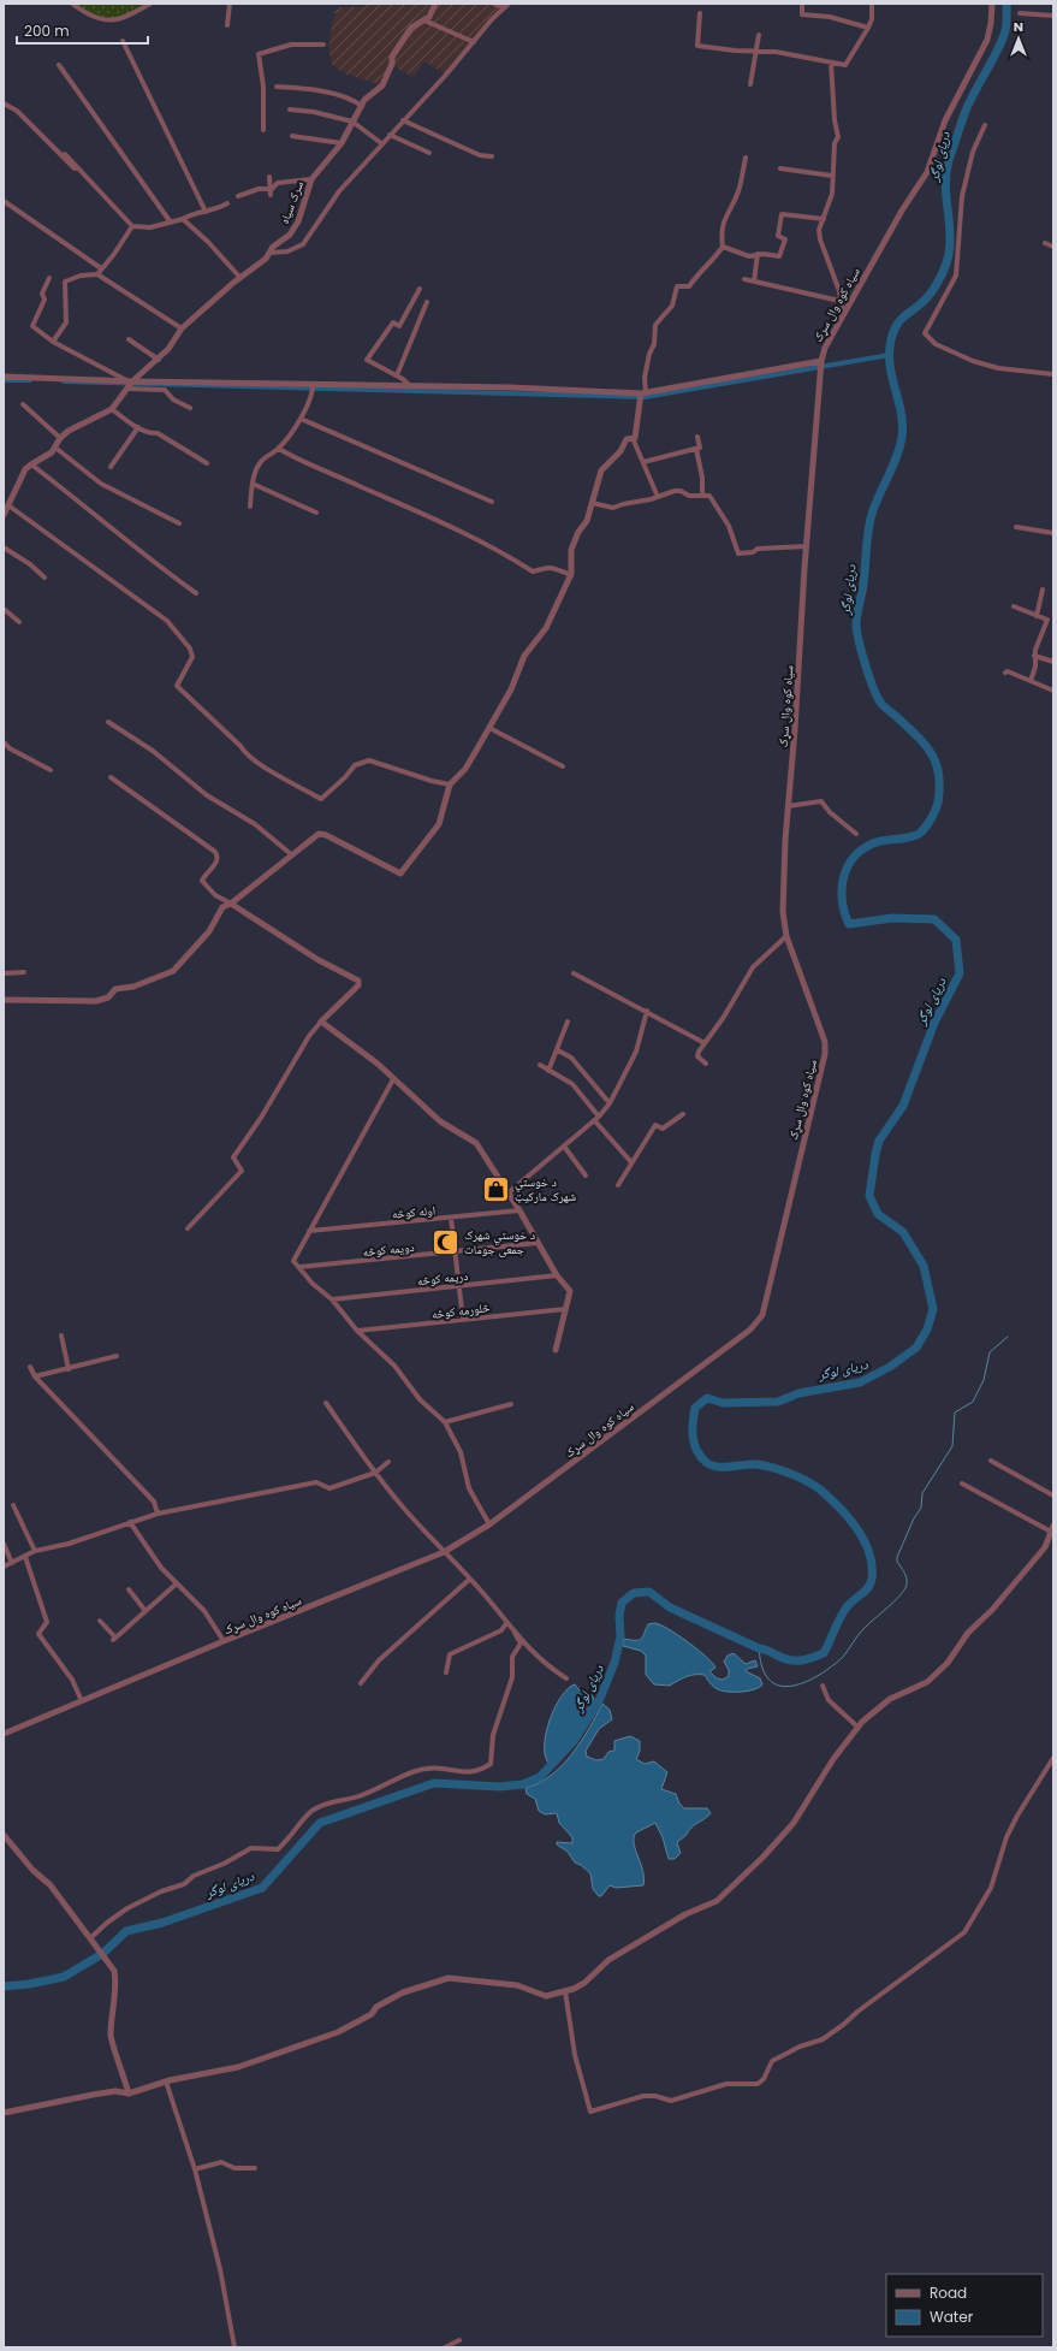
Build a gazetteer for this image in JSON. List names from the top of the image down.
{
  "streets": {
    "street": [
      "سرک سیاه",
      "سیاه کوه وال سړک",
      "اوله کوڅه",
      "دویمه کوڅه",
      "دریمه کوڅه",
      "څلورمه کوڅه"
    ]
  },
  "water": ["دریای لوگر"],
  "places": {
    "shop": ["د خوستي شهرک مارکیټ"],
    "mosque": ["د خوستي شهرک جمعی جومات"]
  },
  "legend": ["Road", "Water"],
  "scale_bar": "200 m",
  "north": "top"
}
